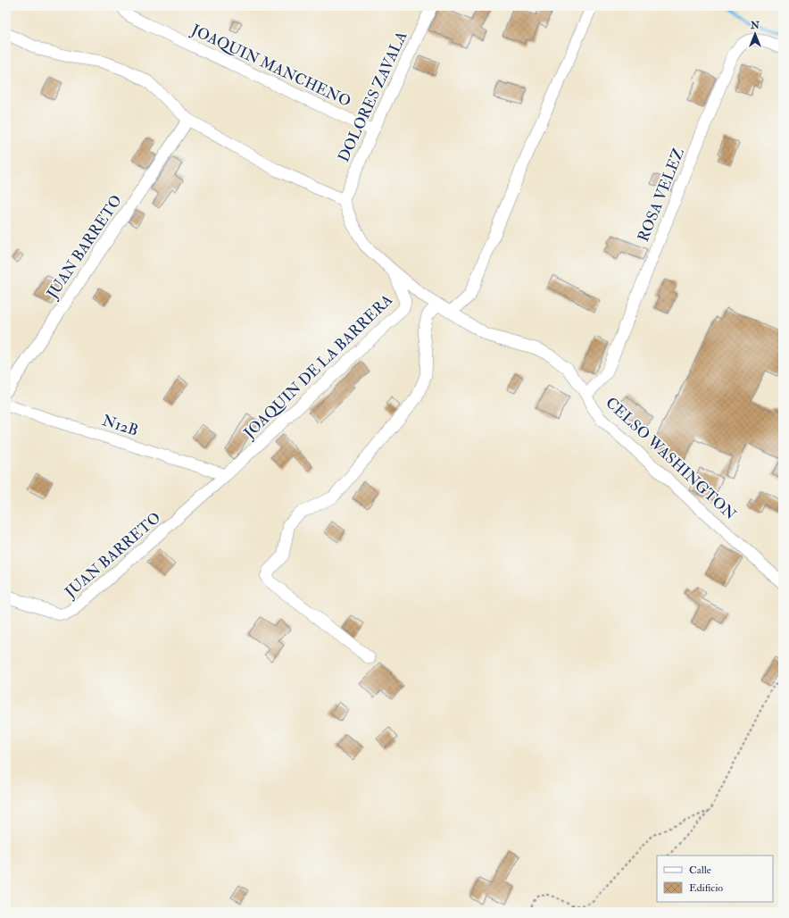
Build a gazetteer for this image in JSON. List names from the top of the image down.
{
  "streets": {
    "street": [
      "JOAQUIN MANCHENO",
      "DOLORES ZAVALA",
      "ROSA VELEZ",
      "JUAN BARRETO",
      "JOAQUIN DE LA BARRERA",
      "N12B",
      "CELSO WASHINGTON"
    ]
  },
  "crossings": [
    ["JOAQUIN MANCHENO", "DOLORES ZAVALA"],
    ["DOLORES ZAVALA", "CELSO WASHINGTON"],
    ["ROSA VELEZ", "CELSO WASHINGTON"],
    ["JUAN BARRETO", "JOAQUIN DE LA BARRERA"],
    ["JUAN BARRETO", "N12B"],
    ["JOAQUIN DE LA BARRERA", "N12B"],
    ["JOAQUIN DE LA BARRERA", "CELSO WASHINGTON"]
  ],
  "legend": ["Calle", "Edificio"],
  "north": "top"
}
